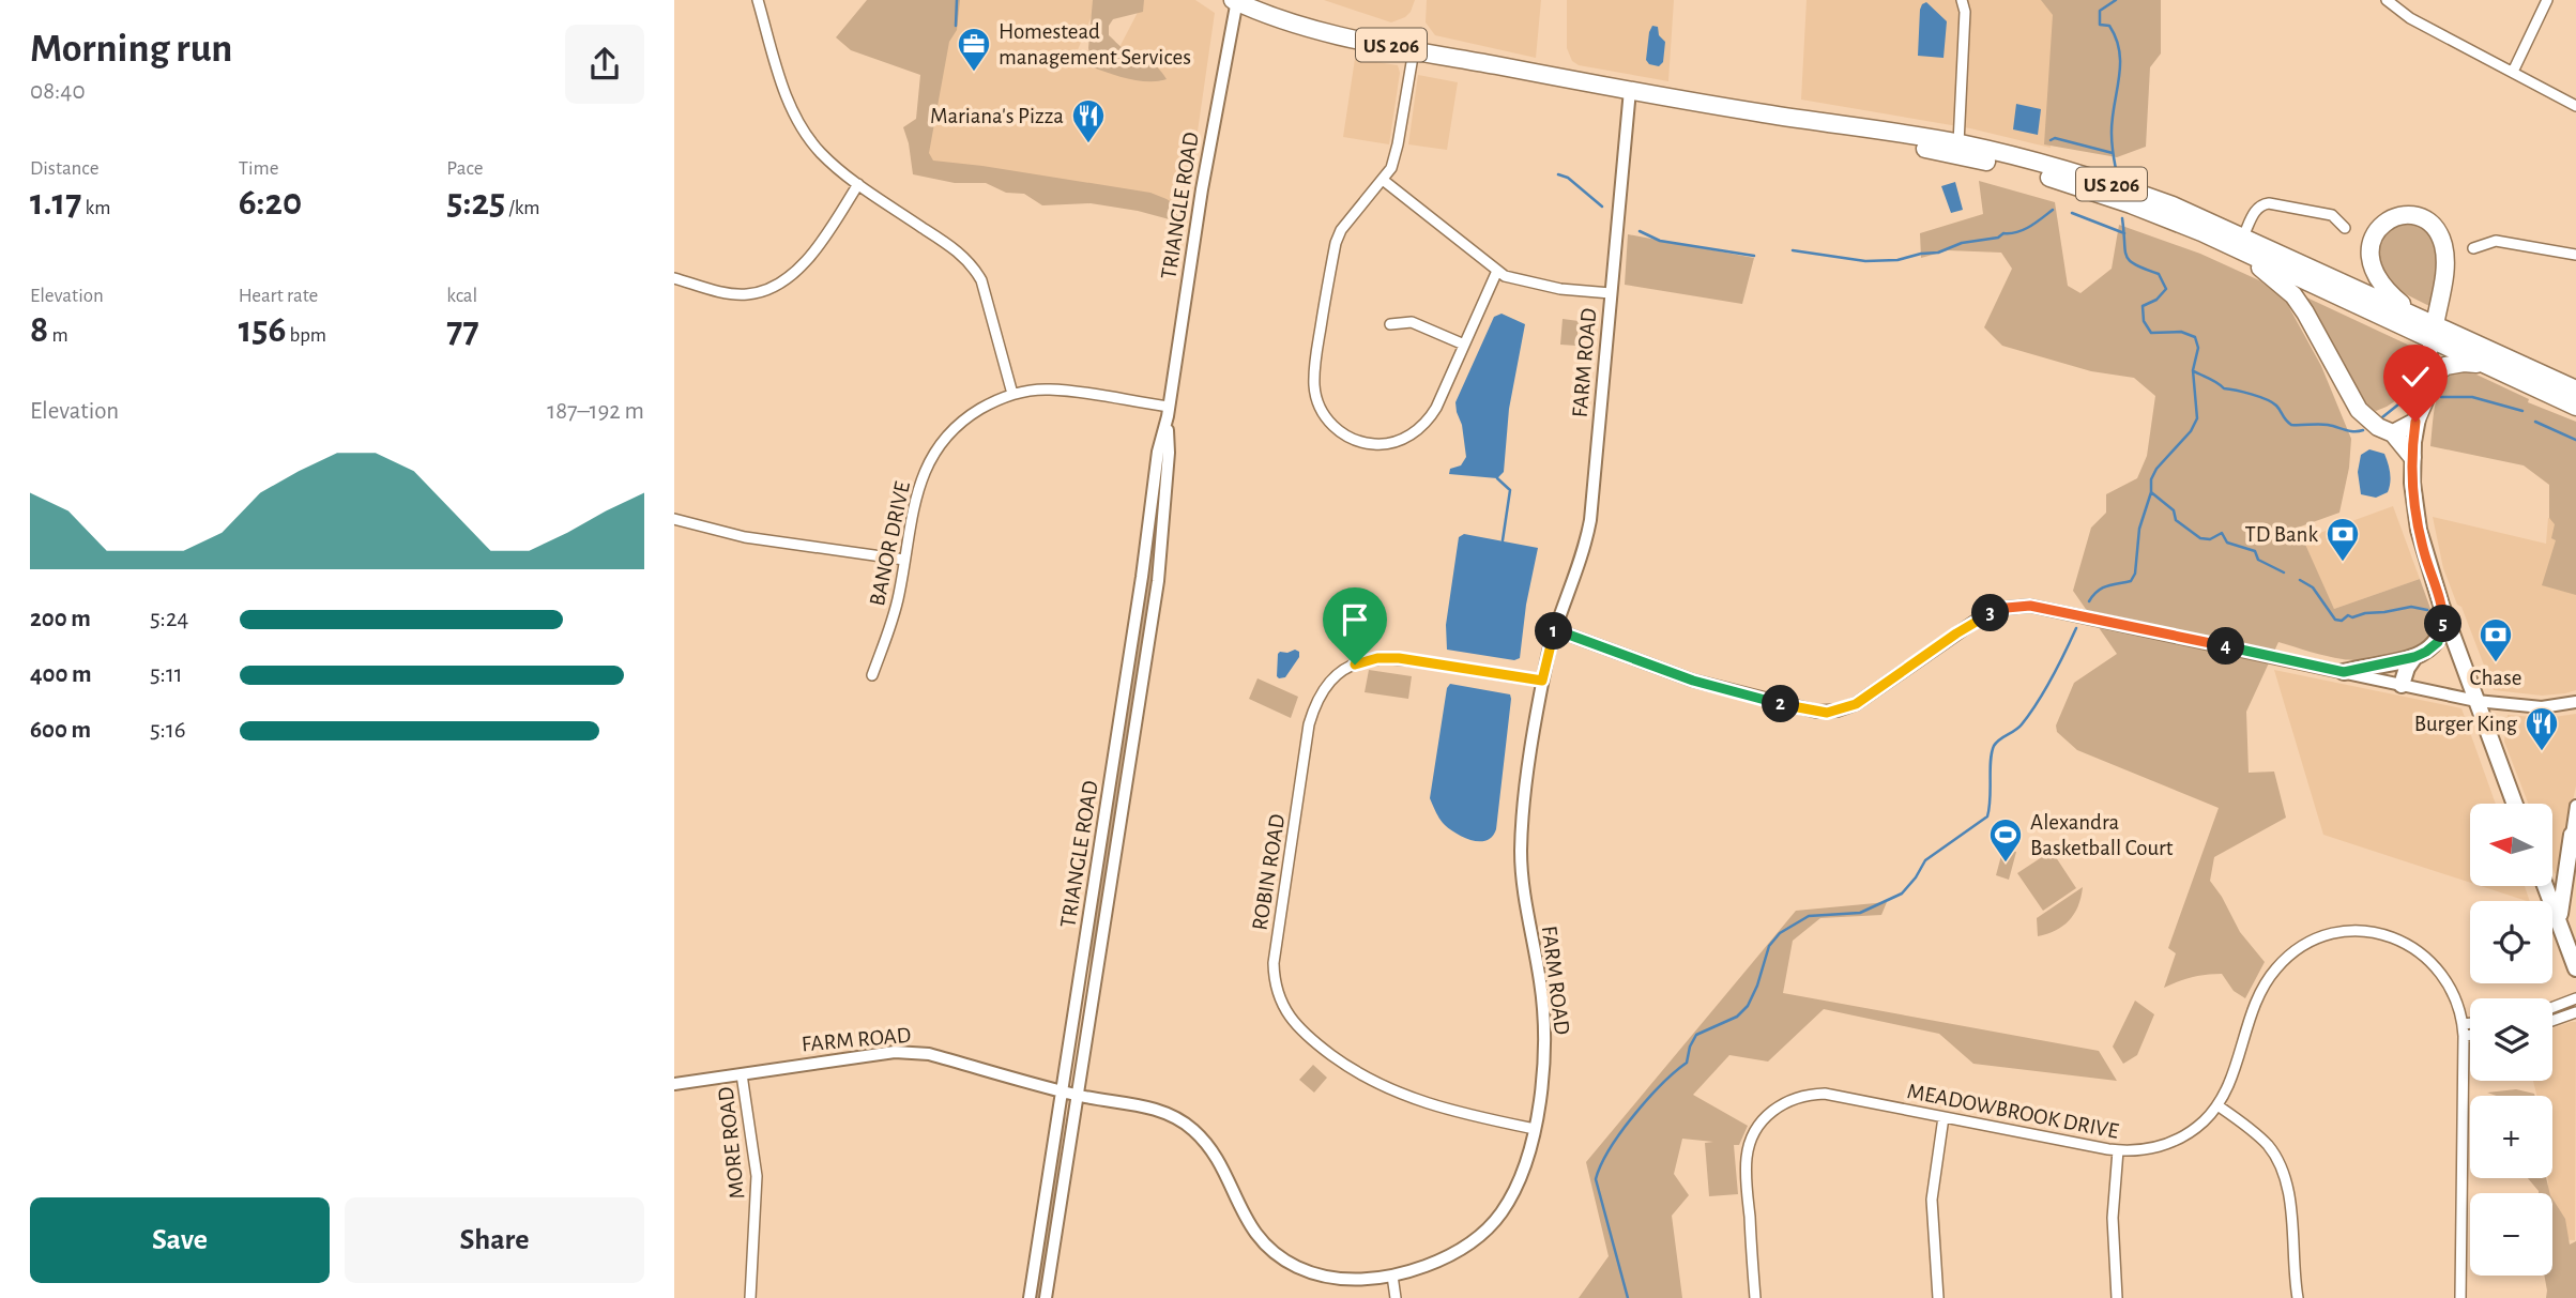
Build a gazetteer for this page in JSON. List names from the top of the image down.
{
  "streets": {
    "highway": ["US 206"],
    "street": [
      "TRIANGLE ROAD",
      "FARM ROAD",
      "BANOR DRIVE",
      "ROBIN ROAD",
      "MEADOWBROOK DRIVE",
      "MORE ROAD"
    ]
  },
  "crossings": [
    ["US 206", "TRIANGLE ROAD"],
    ["US 206", "FARM ROAD"],
    ["TRIANGLE ROAD", "FARM ROAD"],
    ["TRIANGLE ROAD", "BANOR DRIVE"],
    ["FARM ROAD", "ROBIN ROAD"],
    ["FARM ROAD", "MORE ROAD"]
  ],
  "places": {
    "office": ["Homestead management Services"],
    "restaurant": ["Mariana's Pizza", "Burger King"],
    "bank": ["TD Bank", "Chase"],
    "sports": ["Alexandra Basketball Court"]
  },
  "north": "left",
  "page": {
    "heading": ["Morning run", "08:40"],
    "stats": [
      ["Distance", "1.17 km"],
      ["Time", "6:20"],
      ["Pace", "5:25 /km"],
      ["Elevation", "8 m"],
      ["Heart rate", "156 bpm"],
      ["kcal", "77"]
    ],
    "chart": ["Elevation", "187–192 m"],
    "list": [
      {
        "name": "200 m",
        "note": "5:24"
      },
      {
        "name": "400 m",
        "note": "5:11"
      },
      {
        "name": "600 m",
        "note": "5:16"
      }
    ],
    "pins": [
      "3",
      "5",
      "1",
      "4",
      "2"
    ],
    "map_buttons": ["+", "−"],
    "buttons": ["Save", "Share"]
  }
}
